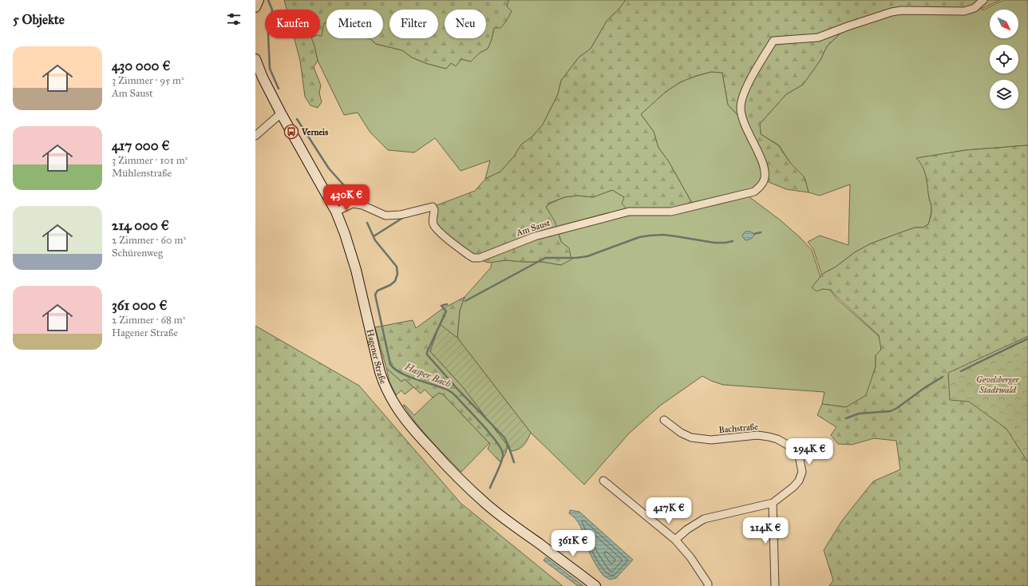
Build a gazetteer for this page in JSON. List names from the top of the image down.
{
  "streets": {
    "main road": ["Hagener Straße"],
    "street": ["Am Saust", "Bachstraße"]
  },
  "crossings": [
    ["Am Saust", "Hagener Straße"]
  ],
  "water": ["Hasper Bach"],
  "parks": ["Gevelsberger Stadtwald"],
  "places": {
    "bus stop": ["Verneis"]
  },
  "north": "bottom right",
  "page": {
    "heading": "5 Objekte",
    "chip": [
      "Kaufen",
      "Mieten",
      "Filter",
      "Neu"
    ],
    "list": [
      {
        "name": "430 000 €",
        "note": "3 Zimmer · 95 m² · Am Saust"
      },
      {
        "name": "417 000 €",
        "note": "3 Zimmer · 101 m² · Mühlenstraße"
      },
      {
        "name": "214 000 €",
        "note": "2 Zimmer · 60 m² · Schürenweg"
      },
      {
        "name": "361 000 €",
        "note": "2 Zimmer · 68 m² · Hagener Straße"
      }
    ],
    "price": [
      "430K €",
      "294K €",
      "417K €",
      "214K €",
      "361K €"
    ]
  }
}
